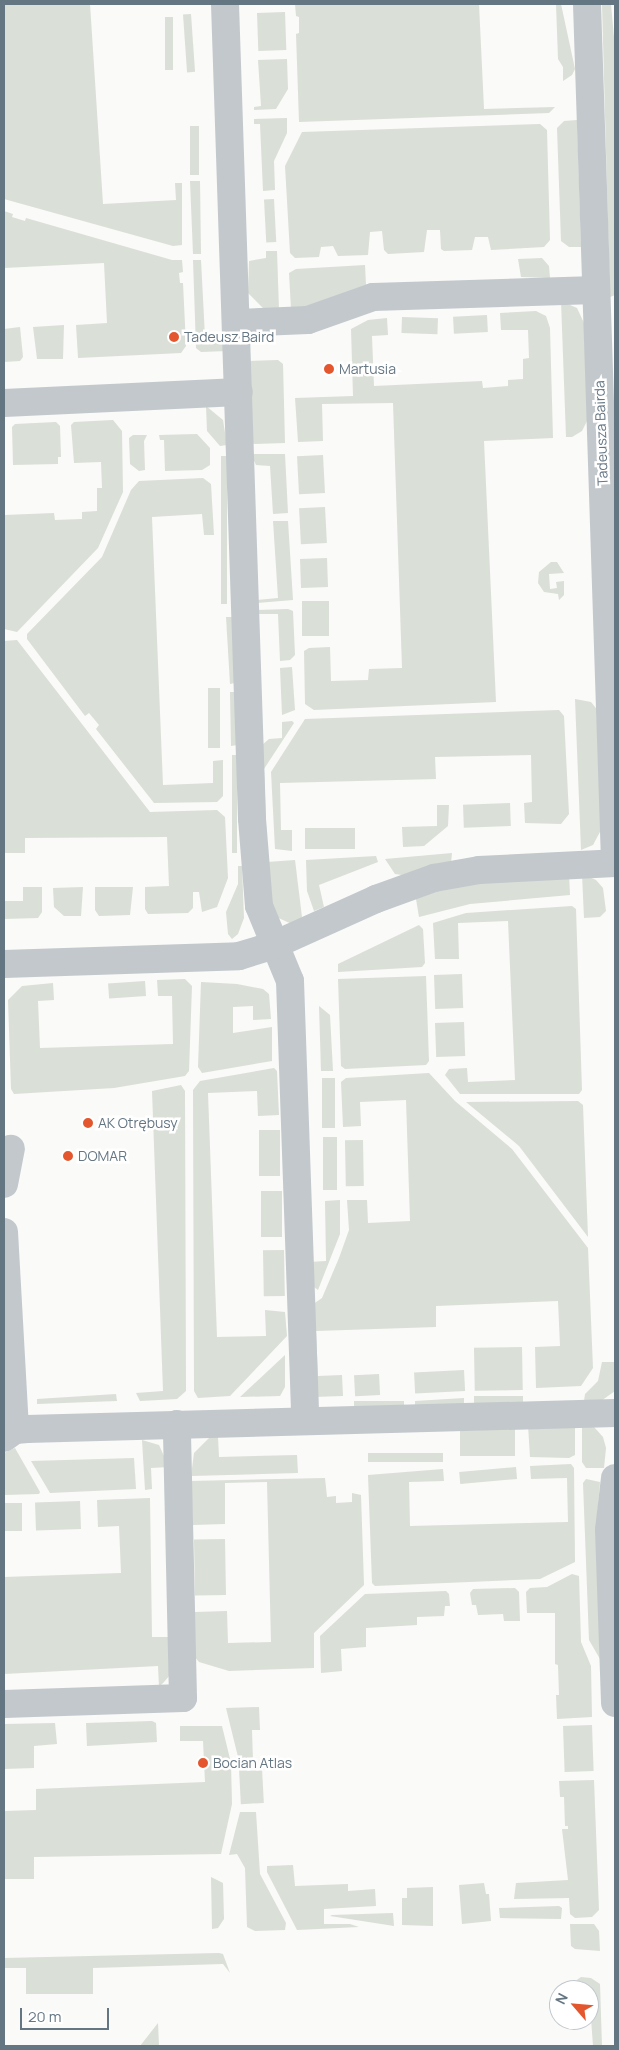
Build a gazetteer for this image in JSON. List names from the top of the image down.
{
  "streets": {
    "street": ["Tadeusza Bairda"]
  },
  "places": [
    "Tadeusz Baird",
    "Martusia",
    "AK Otrębusy",
    "DOMAR",
    "Bocian Atlas"
  ],
  "scale_bar": "20 m",
  "north": "top left"
}
